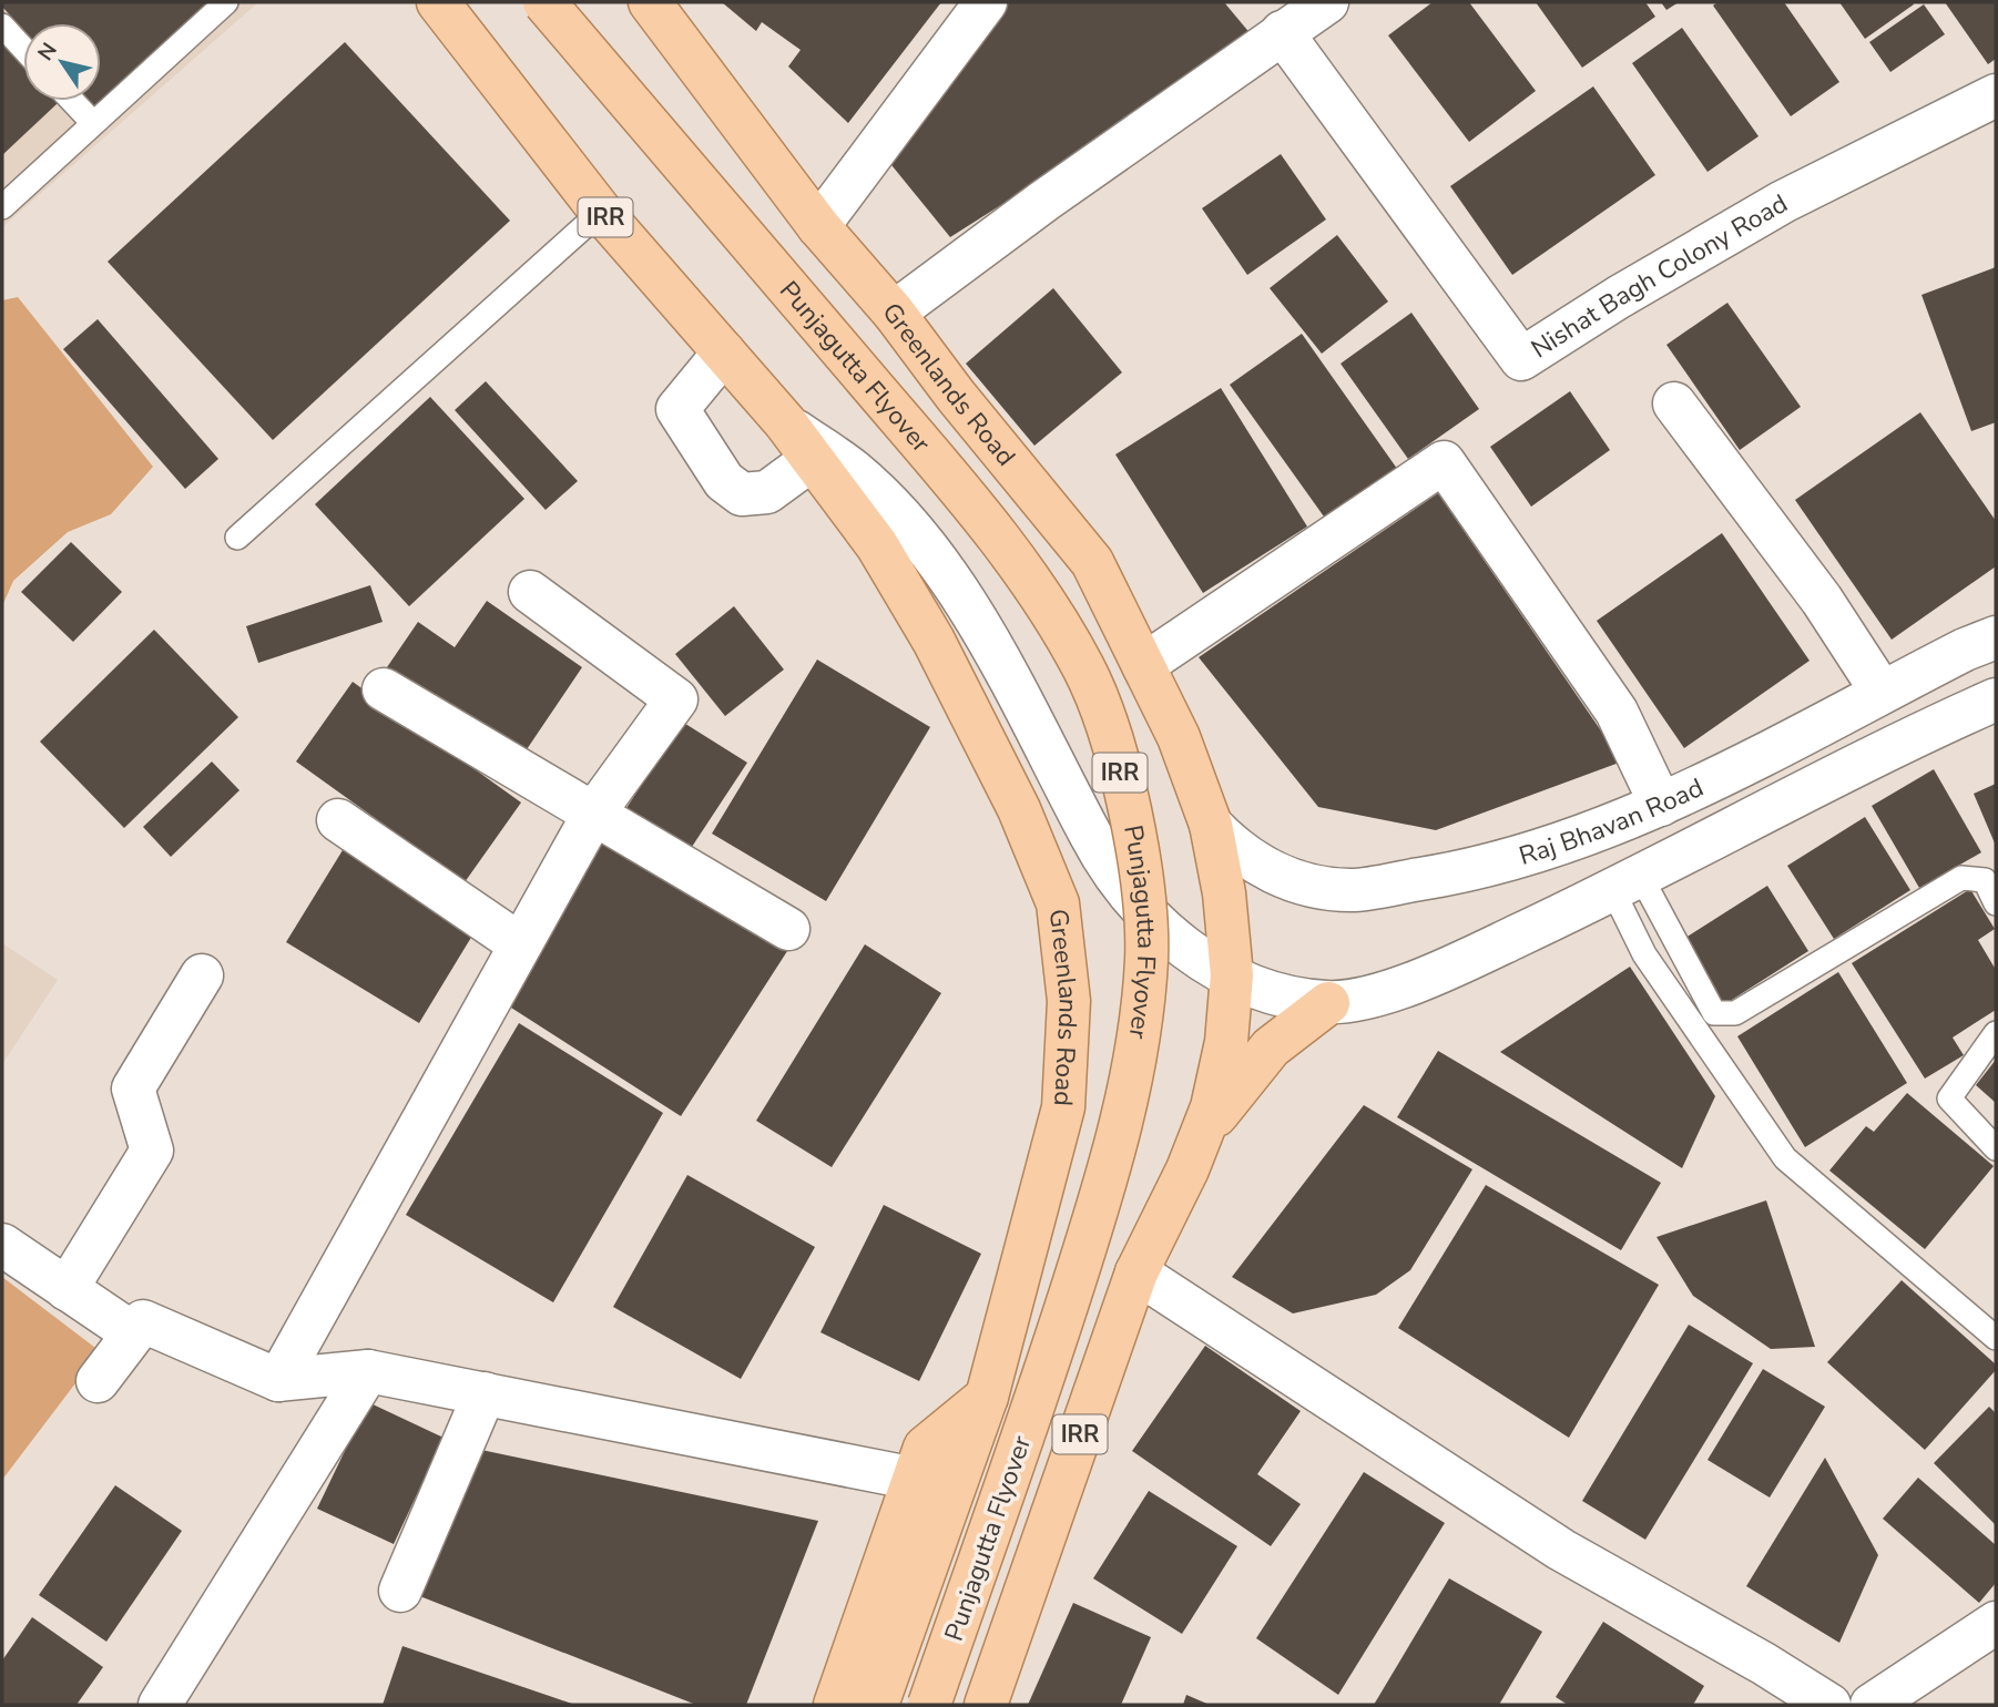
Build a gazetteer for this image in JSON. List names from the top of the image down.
{
  "streets": {
    "main road": ["IRR", "Punjagutta Flyover", "Greenlands Road"],
    "street": ["Nishat Bagh Colony Road", "Raj Bhavan Road"]
  },
  "crossings": [
    ["Punjagutta Flyover", "Greenlands Road"],
    ["Greenlands Road", "Raj Bhavan Road"]
  ],
  "north": "top left"
}
